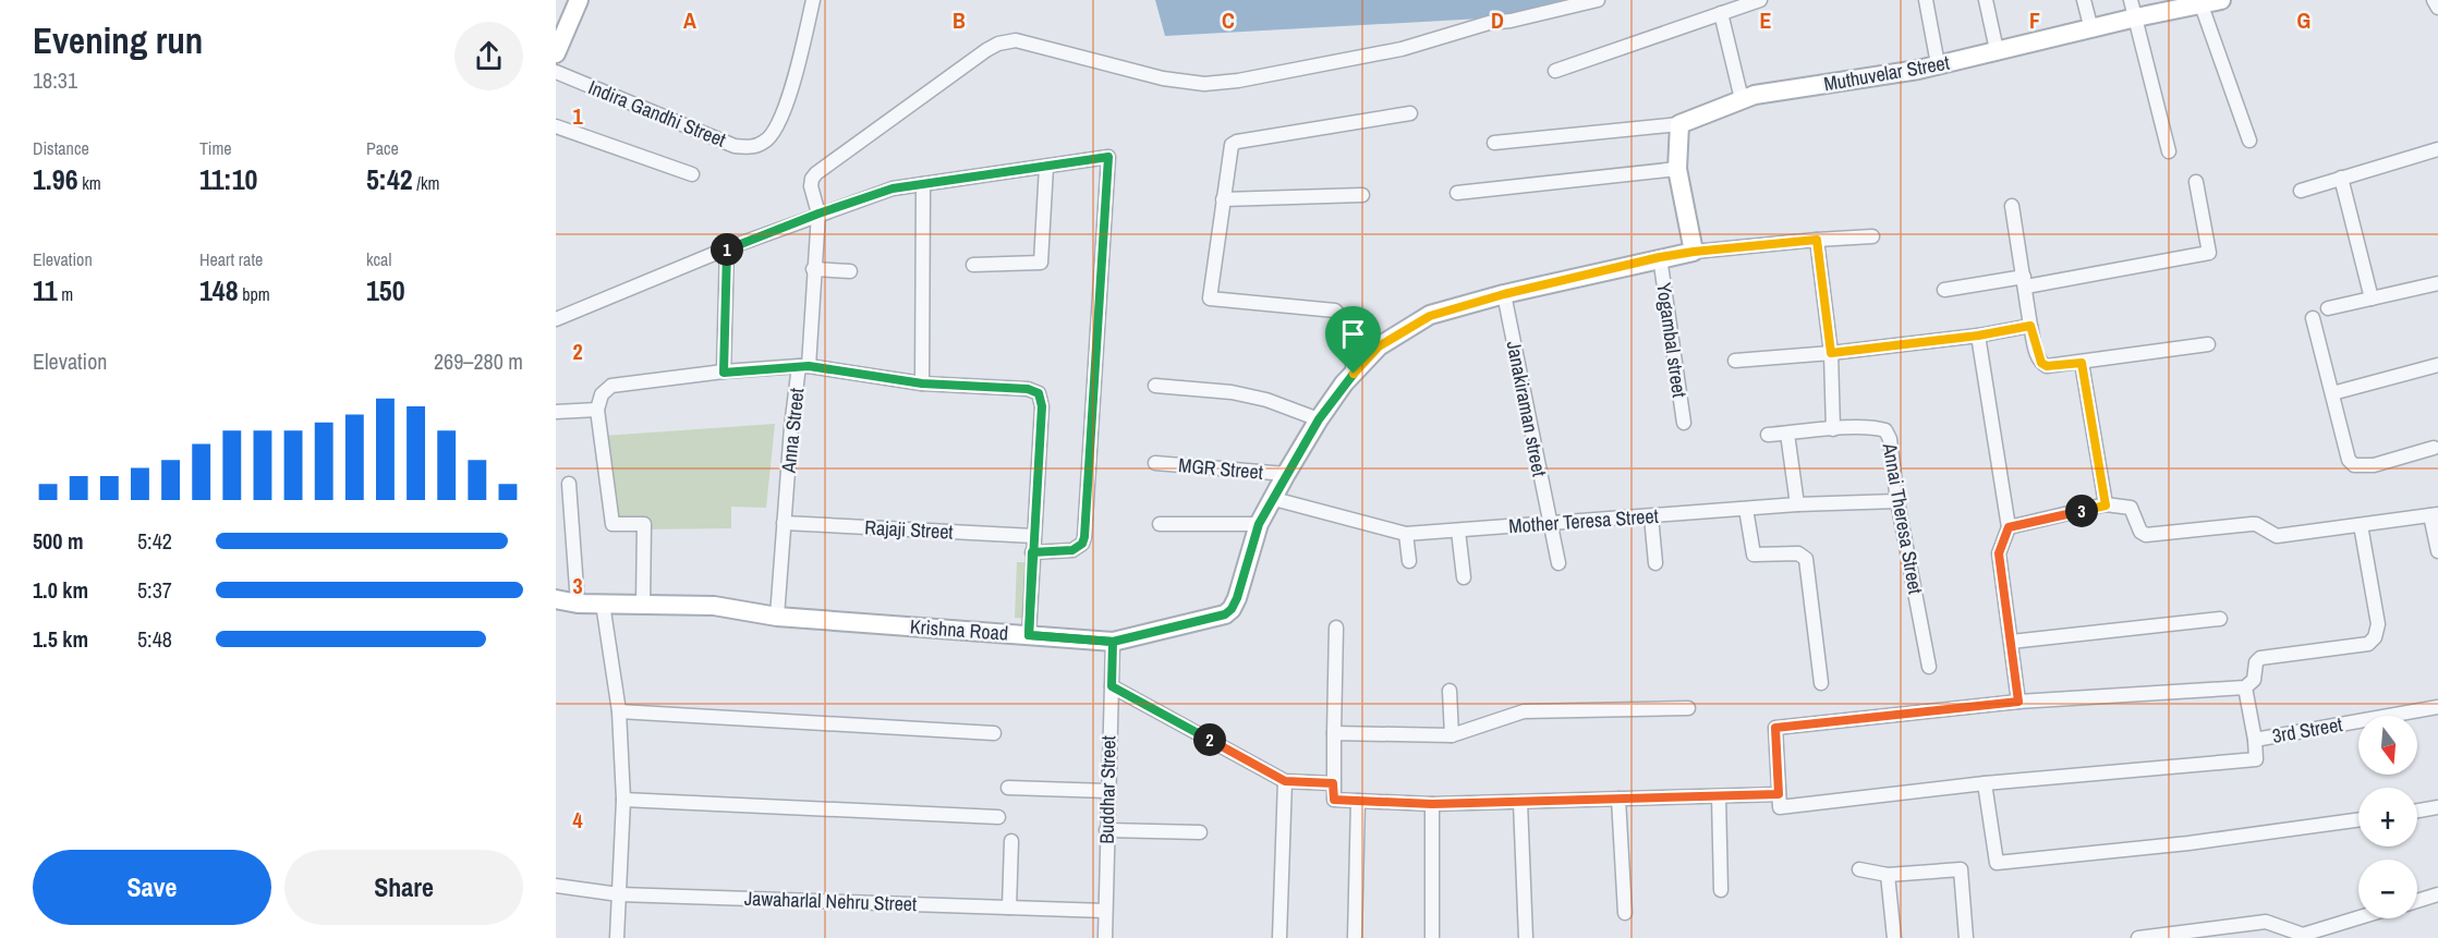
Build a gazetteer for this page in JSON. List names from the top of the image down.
{
  "streets": {
    "street": [
      "Muthuvelar Street",
      "Indira Gandhi Street",
      "Yogambal street",
      "Janakiraman street",
      "Anna Street",
      "MGR Street",
      "Annai Theresa Street",
      "Mother Teresa Street",
      "Rajaji Street",
      "Krishna Road",
      "3rd Street",
      "Buddhar Street",
      "Jawaharlal Nehru Street"
    ]
  },
  "crossings": [
    ["Yogambal street", "Krishna Road"],
    ["Janakiraman street", "Mother Teresa Street"],
    ["Janakiraman street", "Krishna Road"],
    ["Anna Street", "Rajaji Street"],
    ["Anna Street", "Krishna Road"],
    ["MGR Street", "Krishna Road"],
    ["Annai Theresa Street", "Mother Teresa Street"],
    ["Mother Teresa Street", "Krishna Road"],
    ["Krishna Road", "Buddhar Street"],
    ["Buddhar Street", "Jawaharlal Nehru Street"]
  ],
  "north": "bottom",
  "page": {
    "heading": ["Evening run", "18:31"],
    "stats": [
      ["Distance", "1.96 km"],
      ["Time", "11:10"],
      ["Pace", "5:42 /km"],
      ["Elevation", "11 m"],
      ["Heart rate", "148 bpm"],
      ["kcal", "150"]
    ],
    "pins": ["1", "3", "2"],
    "chart": ["Elevation", "269–280 m"],
    "list": [
      {
        "name": "500 m",
        "note": "5:42"
      },
      {
        "name": "1.0 km",
        "note": "5:37"
      },
      {
        "name": "1.5 km",
        "note": "5:48"
      }
    ],
    "map_buttons": ["+", "−"],
    "buttons": ["Save", "Share"]
  },
  "grid": {
    "columns": [
      "A",
      "B",
      "C",
      "D",
      "E",
      "F",
      "G"
    ],
    "rows": [
      "1",
      "2",
      "3",
      "4"
    ]
  }
}
